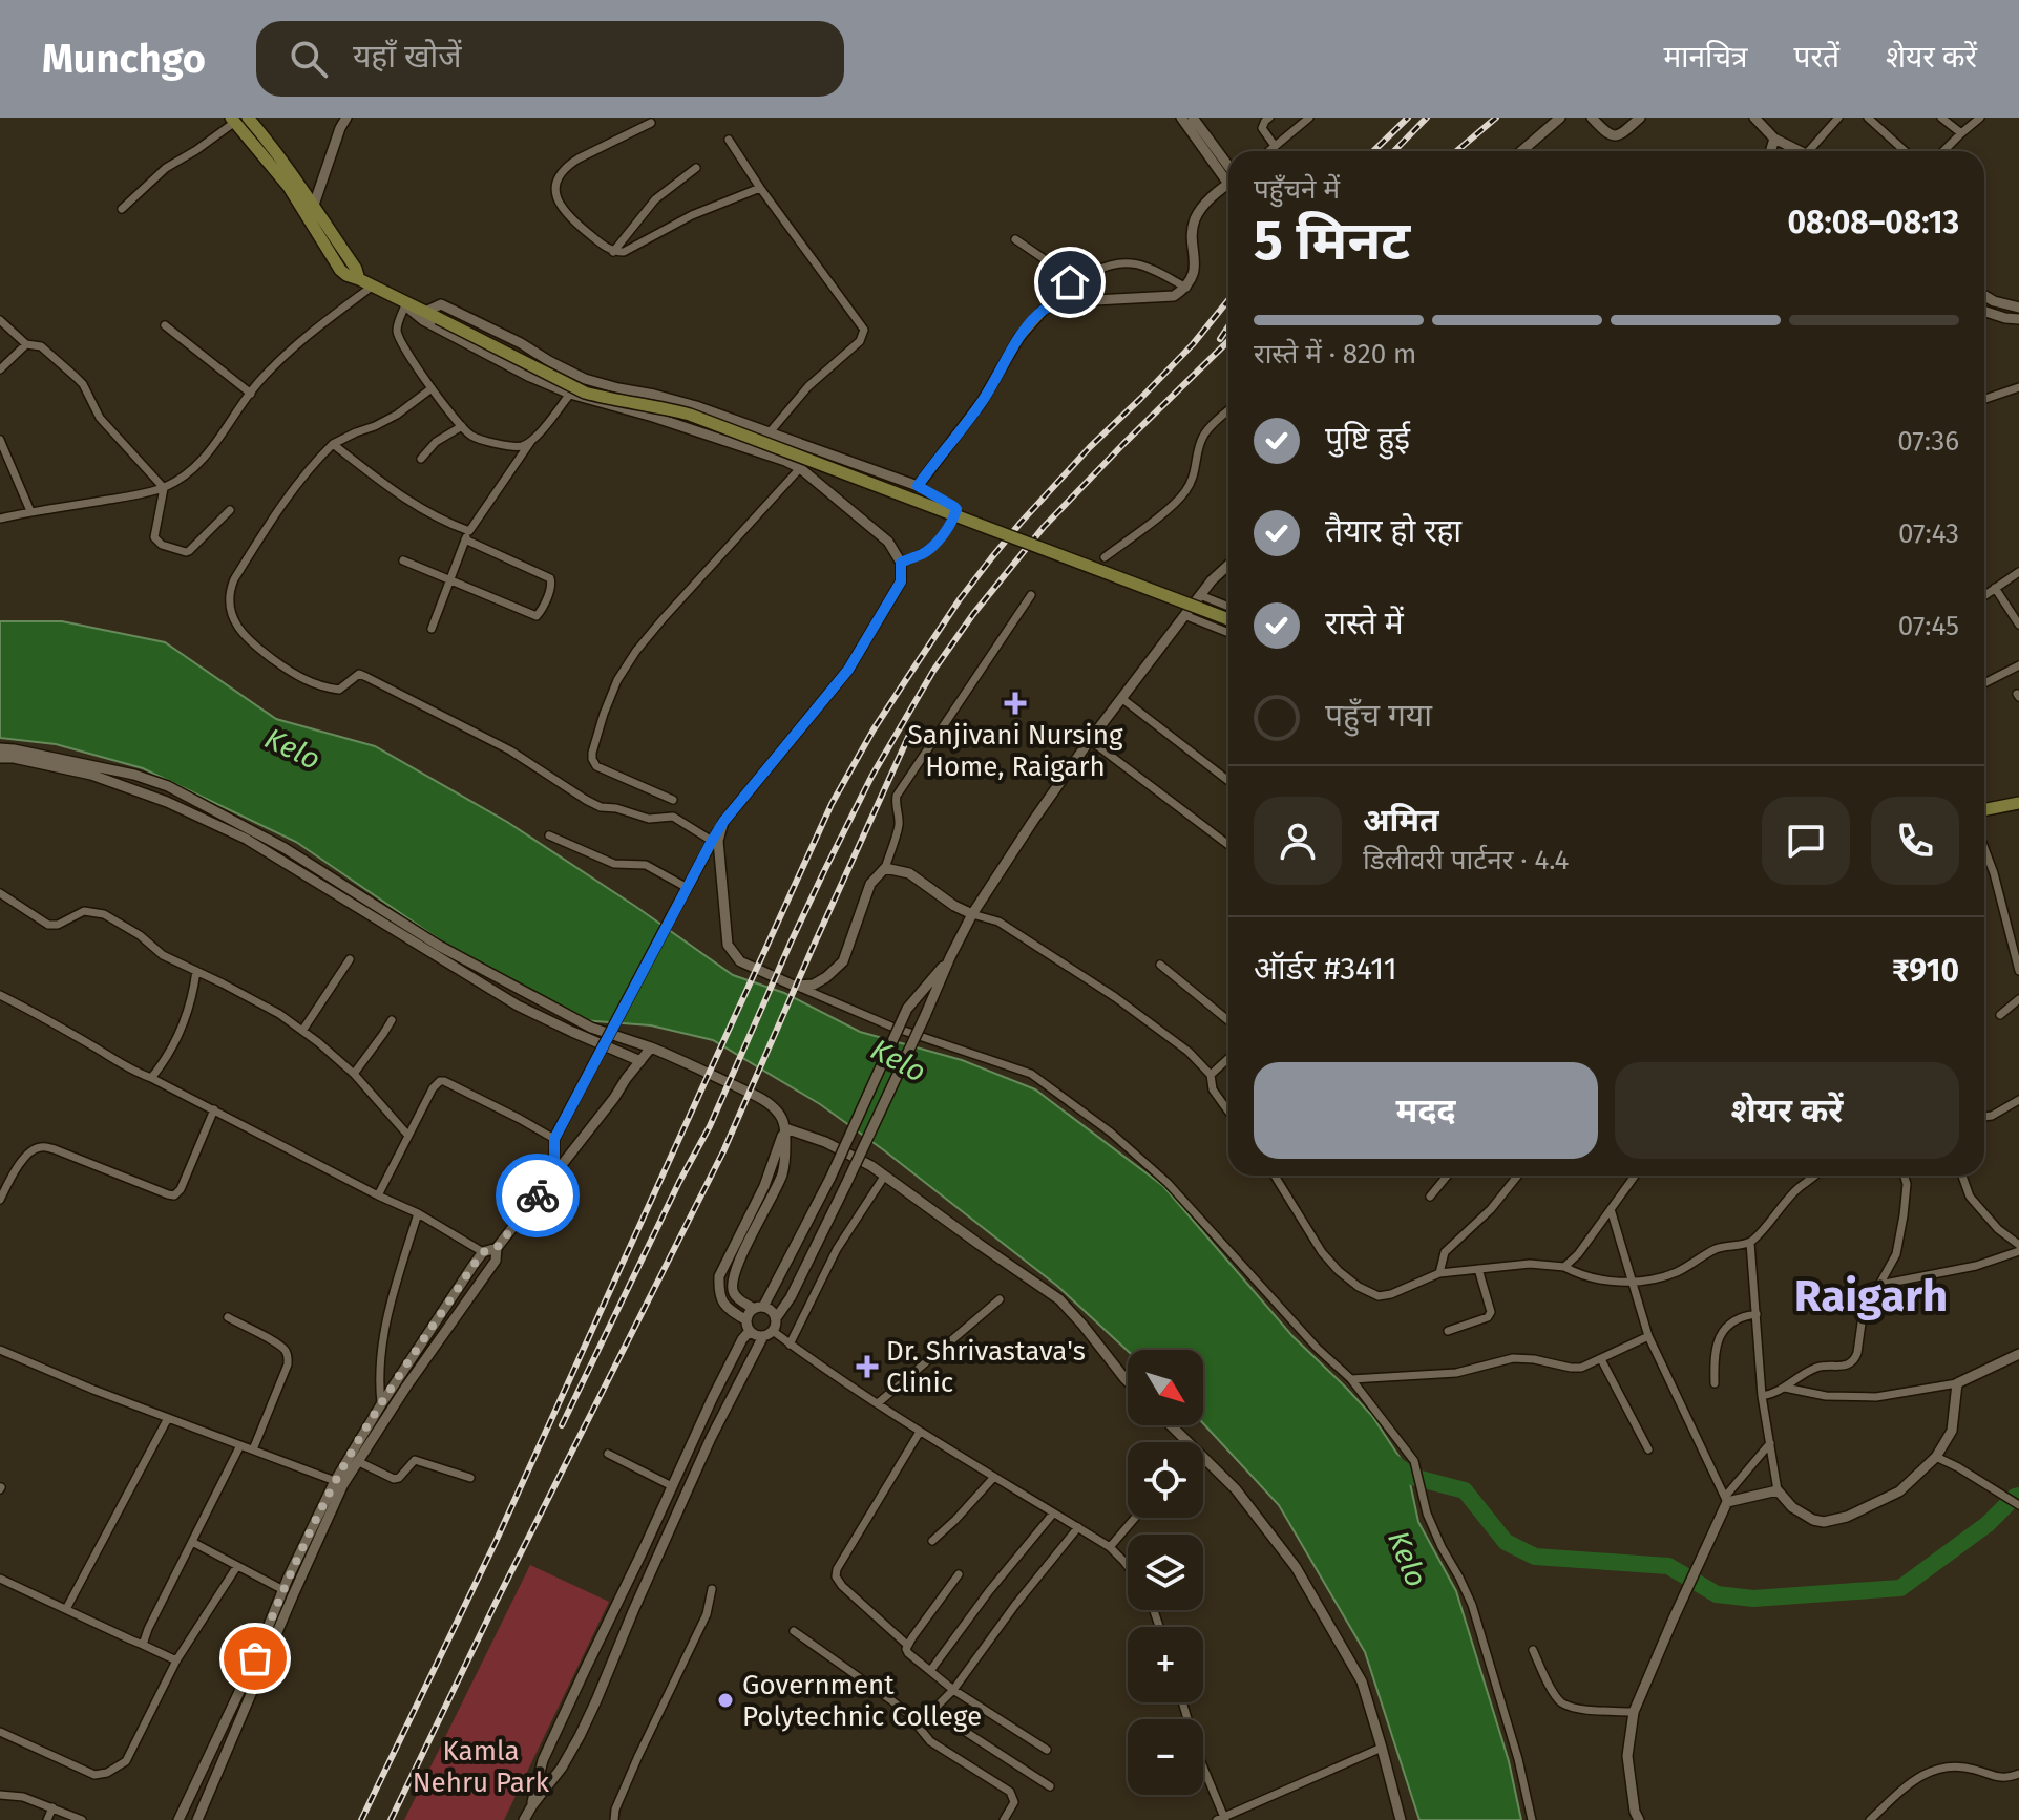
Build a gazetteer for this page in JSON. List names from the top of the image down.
{
  "districts": ["Raigarh"],
  "water": ["Kelo"],
  "parks": ["Kamla Nehru Park"],
  "places": {
    "health": ["Sanjivani Nursing Home, Raigarh", "Dr. Shrivastava's Clinic"],
    "other": ["Government Polytechnic College"]
  },
  "north": "bottom right",
  "page": {
    "header": "Munchgo",
    "search": "यहाँ खोजें",
    "nav": ["मानचित्र", "परतें", "शेयर करें"],
    "heading": ["5 मिनट", "पहुँचने में", "08:08–08:13"],
    "panel": [
      "अमित",
      "डिलीवरी पार्टनर · 4.4",
      "ऑर्डर #3411",
      "₹910"
    ],
    "bar": "रास्ते में · 820 m",
    "list": [
      ["पुष्टि हुई", "07:36"],
      ["तैयार हो रहा", "07:43"],
      ["रास्ते में", "07:45"],
      "पहुँच गया"
    ],
    "buttons": ["मदद", "शेयर करें"],
    "map_buttons": ["+", "−"]
  }
}
